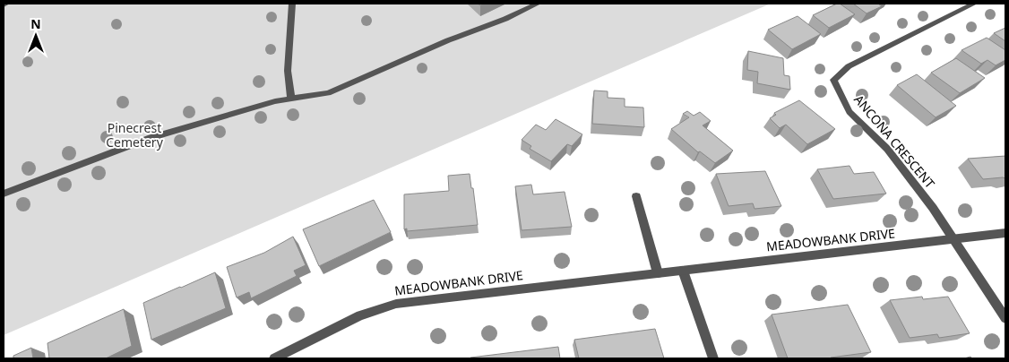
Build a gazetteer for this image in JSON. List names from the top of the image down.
{
  "streets": {
    "street": ["ANCONA CRESCENT", "MEADOWBANK DRIVE"]
  },
  "crossings": [
    ["ANCONA CRESCENT", "MEADOWBANK DRIVE"]
  ],
  "parks": ["Pinecrest Cemetery"],
  "north": "top"
}
